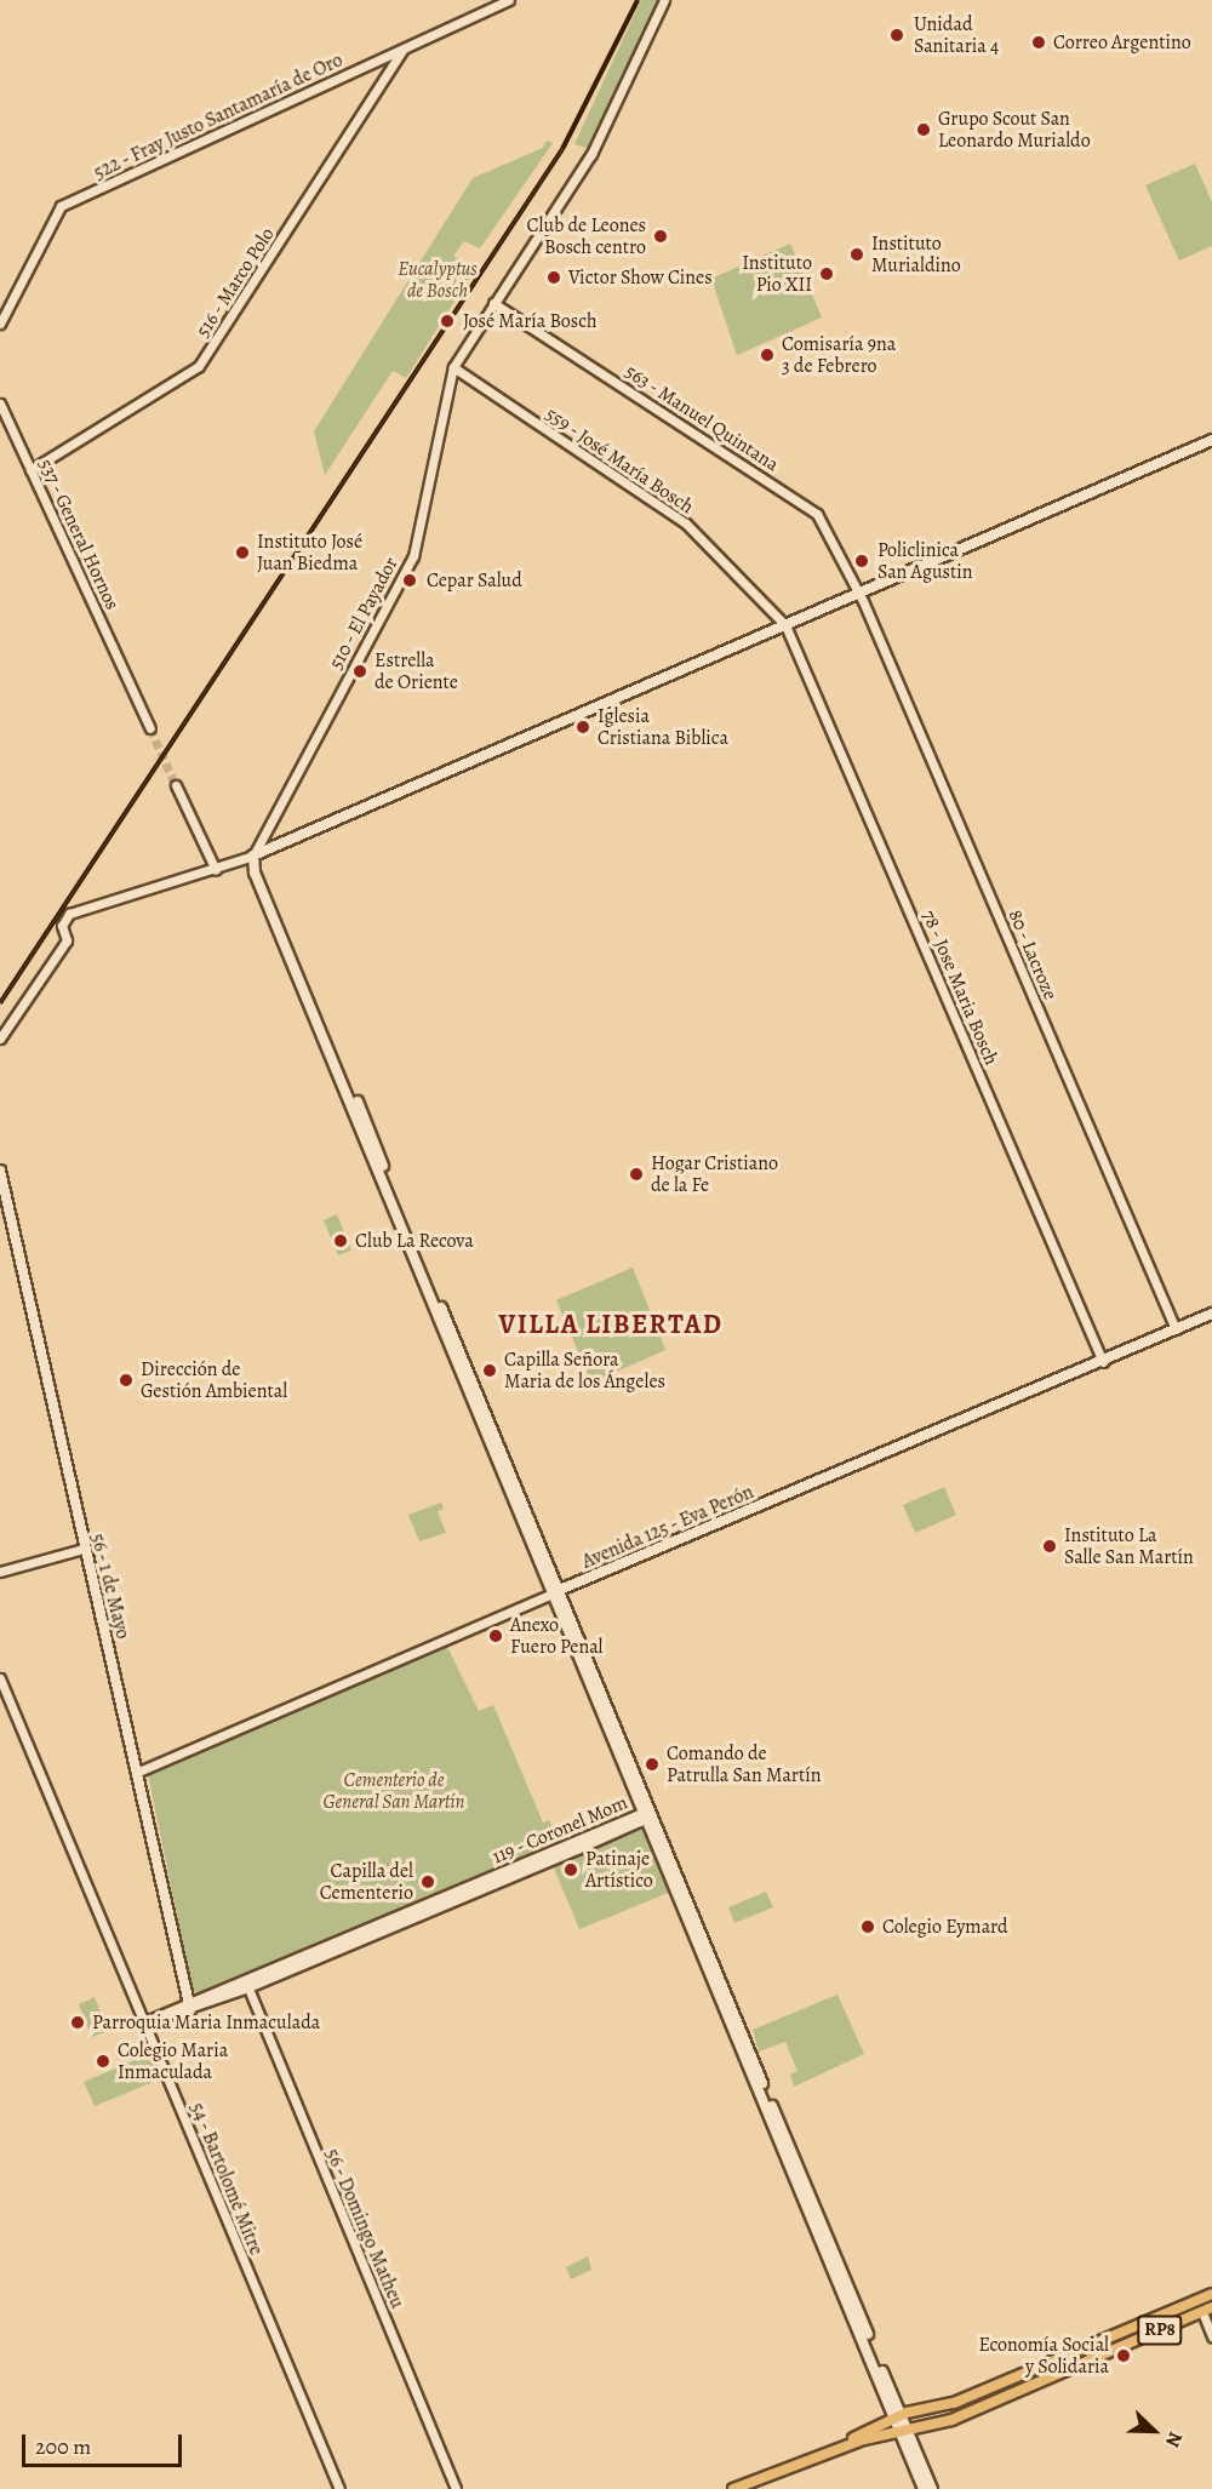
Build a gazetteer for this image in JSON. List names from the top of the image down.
{
  "streets": {
    "main road": [
      "Avenida 125 - Eva Perón",
      "56 - 1 de Mayo",
      "119 - Coronel Mom",
      "RP8"
    ],
    "street": [
      "522 - Fray Justo Santamaría de Oro",
      "516 - Marco Polo",
      "563 - Manuel Quintana",
      "559 - José María Bosch",
      "537 - General Hornos",
      "510 - El Payador",
      "80 - Lacroze",
      "78 - Jose Maria Bosch",
      "54 - Bartolomé Mitre",
      "56 - Domingo Matheu"
    ]
  },
  "crossings": [
    ["522 - Fray Justo Santamaría de Oro", "516 - Marco Polo"],
    ["516 - Marco Polo", "537 - General Hornos"],
    ["563 - Manuel Quintana", "510 - El Payador"],
    ["563 - Manuel Quintana", "80 - Lacroze"],
    ["559 - José María Bosch", "510 - El Payador"],
    ["559 - José María Bosch", "78 - Jose Maria Bosch"],
    ["80 - Lacroze", "Avenida 125 - Eva Perón"],
    ["78 - Jose Maria Bosch", "Avenida 125 - Eva Perón"],
    ["Avenida 125 - Eva Perón", "56 - 1 de Mayo"],
    ["56 - 1 de Mayo", "119 - Coronel Mom"],
    ["119 - Coronel Mom", "54 - Bartolomé Mitre"],
    ["119 - Coronel Mom", "56 - Domingo Matheu"]
  ],
  "districts": ["VILLA LIBERTAD"],
  "parks": ["Eucalyptus de Bosch", "Cementerio de General San Martín"],
  "places": [
    "Unidad Sanitaria 4",
    "Correo Argentino",
    "Grupo Scout San Leonardo Murialdo",
    "Club de Leones Bosch centro",
    "Instituto Murialdino",
    "Instituto Pio XII",
    "Victor Show Cines",
    "José María Bosch",
    "Comisaría 9na 3 de Febrero",
    "Instituto José Juan Biedma",
    "Policlinica San Agustin",
    "Cepar Salud",
    "Estrella de Oriente",
    "Iglesia Cristiana Biblica",
    "Hogar Cristiano de la Fe",
    "Club La Recova",
    "Capilla Señora Maria de los Ángeles",
    "Dirección de Gestión Ambiental",
    "Instituto La Salle San Martín",
    "Anexo Fuero Penal",
    "Comando de Patrulla San Martín",
    "Patinaje Artístico",
    "Capilla del Cementerio",
    "Colegio Eymard",
    "Parroquia Maria Inmaculada",
    "Colegio Maria Inmaculada",
    "Economía Social y Solidaria"
  ],
  "scale_bar": "200 m",
  "north": "bottom right"
}
